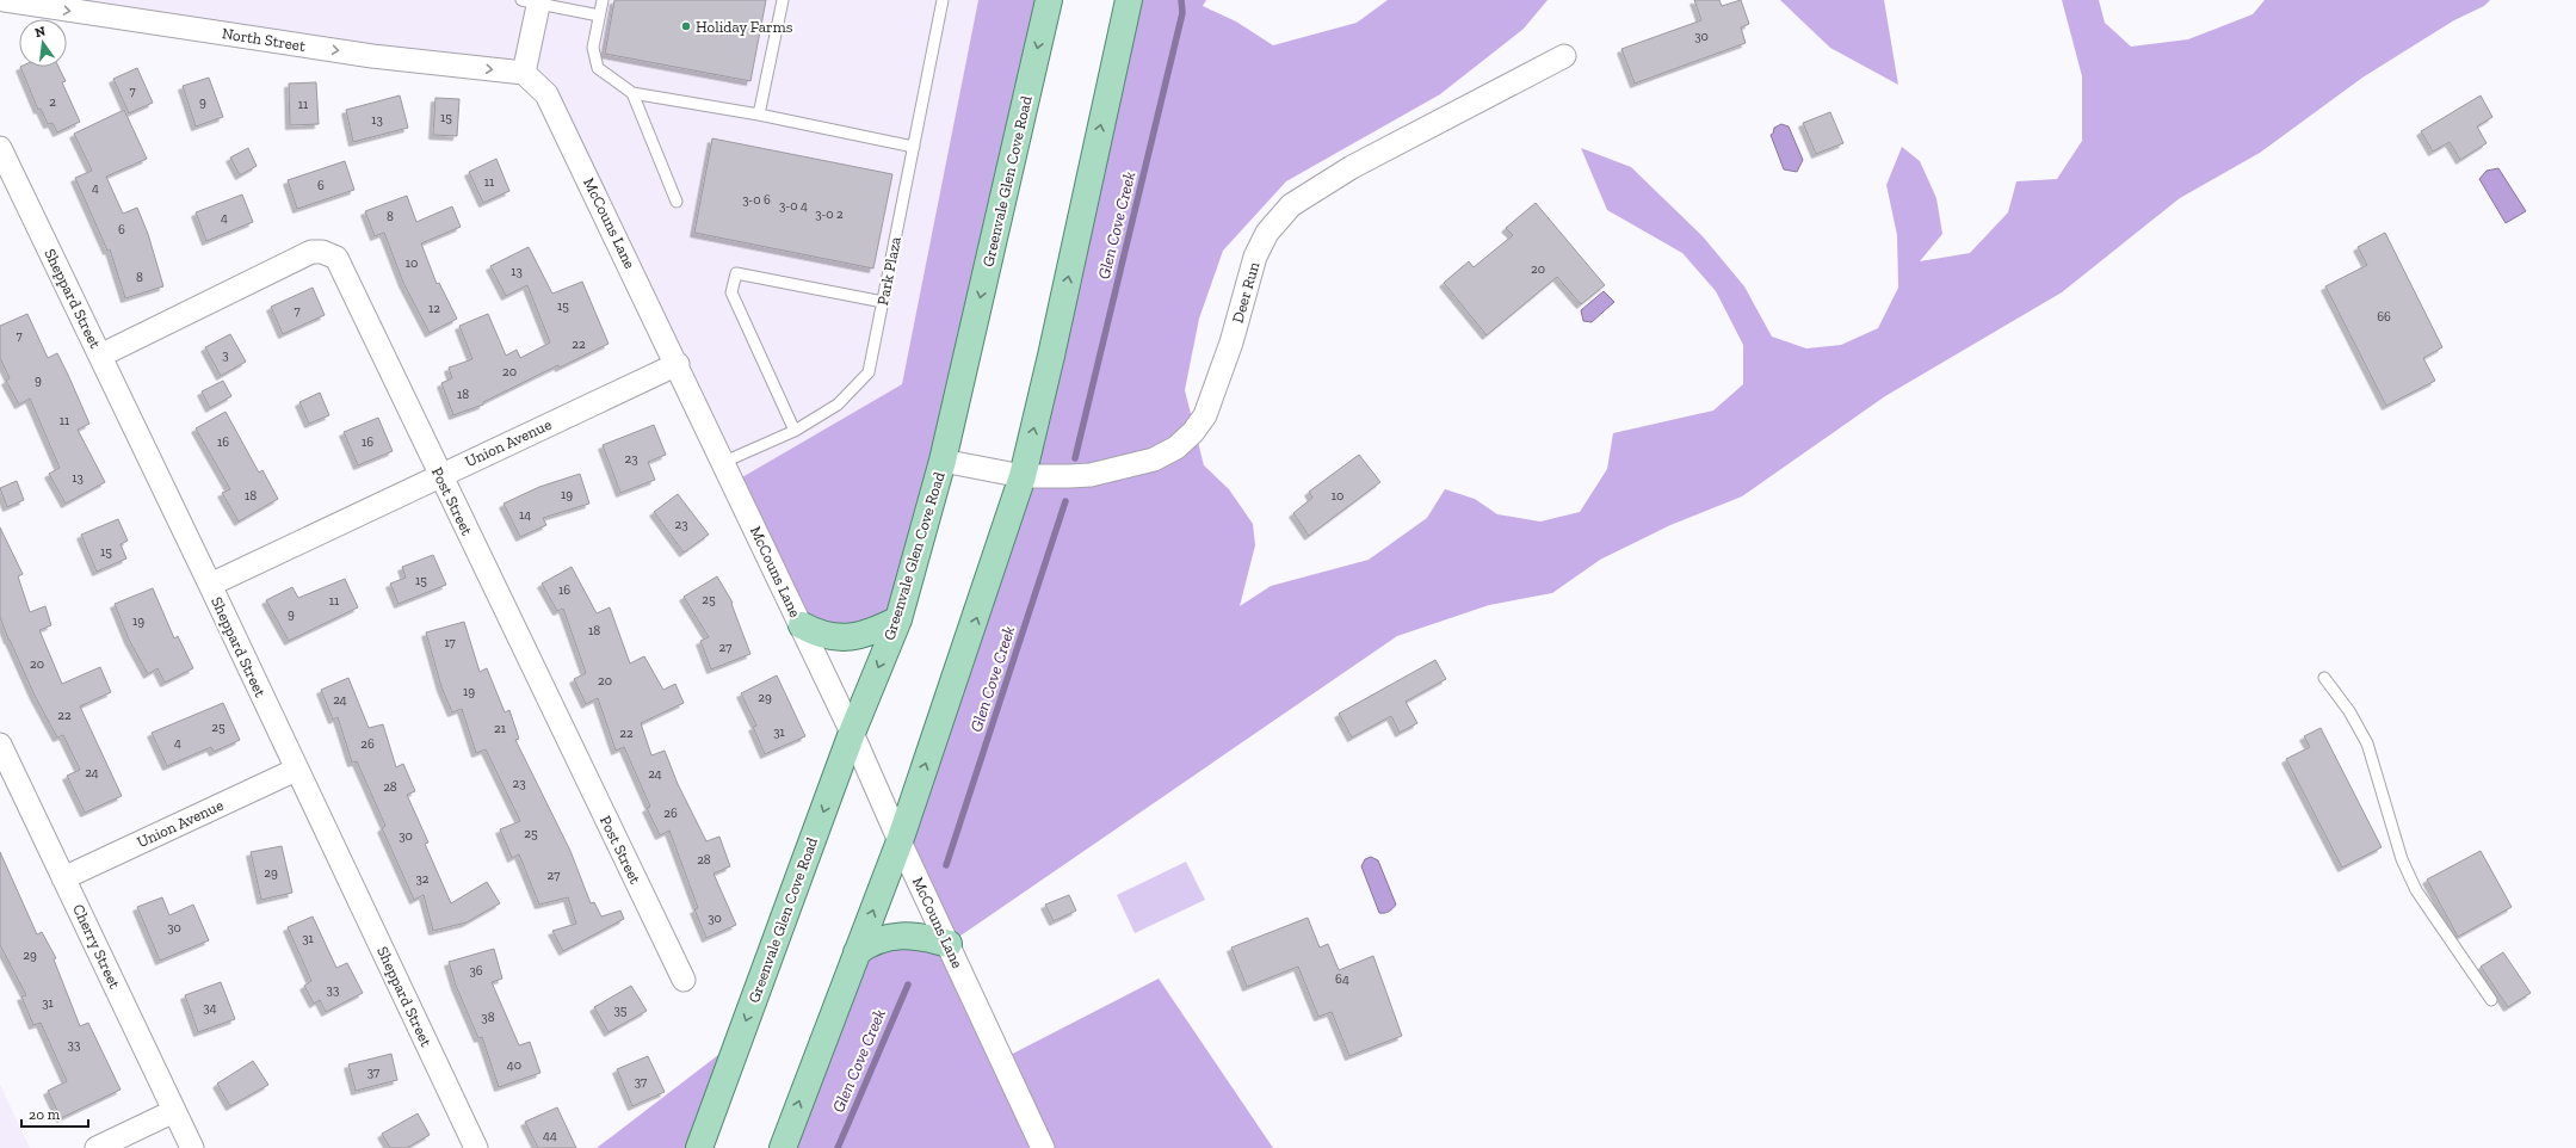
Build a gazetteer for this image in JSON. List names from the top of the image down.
{
  "streets": {
    "main road": ["Greenvale Glen Cove Road"],
    "street": [
      "North Street",
      "McCouns Lane",
      "Deer Run",
      "Sheppard Street",
      "Union Avenue",
      "Post Street",
      "Cherry Street"
    ],
    "lane": ["Park Plaza"]
  },
  "crossings": [
    ["North Street", "McCouns Lane"],
    ["Greenvale Glen Cove Road", "McCouns Lane"],
    ["Greenvale Glen Cove Road", "Deer Run"],
    ["McCouns Lane", "Park Plaza"],
    ["McCouns Lane", "Union Avenue"],
    ["Sheppard Street", "Union Avenue"],
    ["Sheppard Street", "Post Street"],
    ["Union Avenue", "Post Street"],
    ["Union Avenue", "Cherry Street"]
  ],
  "one_way": ["North Street"],
  "water": ["Glen Cove Creek"],
  "places": ["Holiday Farms"],
  "house_numbers": [
    "30",
    "7",
    "2",
    "9",
    "11",
    "15",
    "13",
    "11",
    "6",
    "4",
    "3-0 6",
    "3-0 4",
    "3-0 2",
    "8",
    "4",
    "6",
    "10",
    "20",
    "13",
    "8",
    "15",
    "12",
    "7",
    "66",
    "7",
    "22",
    "3",
    "20",
    "9",
    "18",
    "11",
    "16",
    "16",
    "23",
    "13",
    "19",
    "18",
    "10",
    "14",
    "23",
    "15",
    "15",
    "16",
    "25",
    "11",
    "9",
    "19",
    "18",
    "17",
    "27",
    "20",
    "20",
    "19",
    "29",
    "24",
    "22",
    "25",
    "21",
    "31",
    "22",
    "4",
    "26",
    "24",
    "24",
    "23",
    "28",
    "26",
    "25",
    "30",
    "28",
    "29",
    "27",
    "32",
    "30",
    "30",
    "31",
    "29",
    "36",
    "64",
    "33",
    "31",
    "34",
    "35",
    "38",
    "33",
    "40",
    "37",
    "37",
    "44"
  ],
  "scale_bar": "20 m",
  "north": "top"
}
